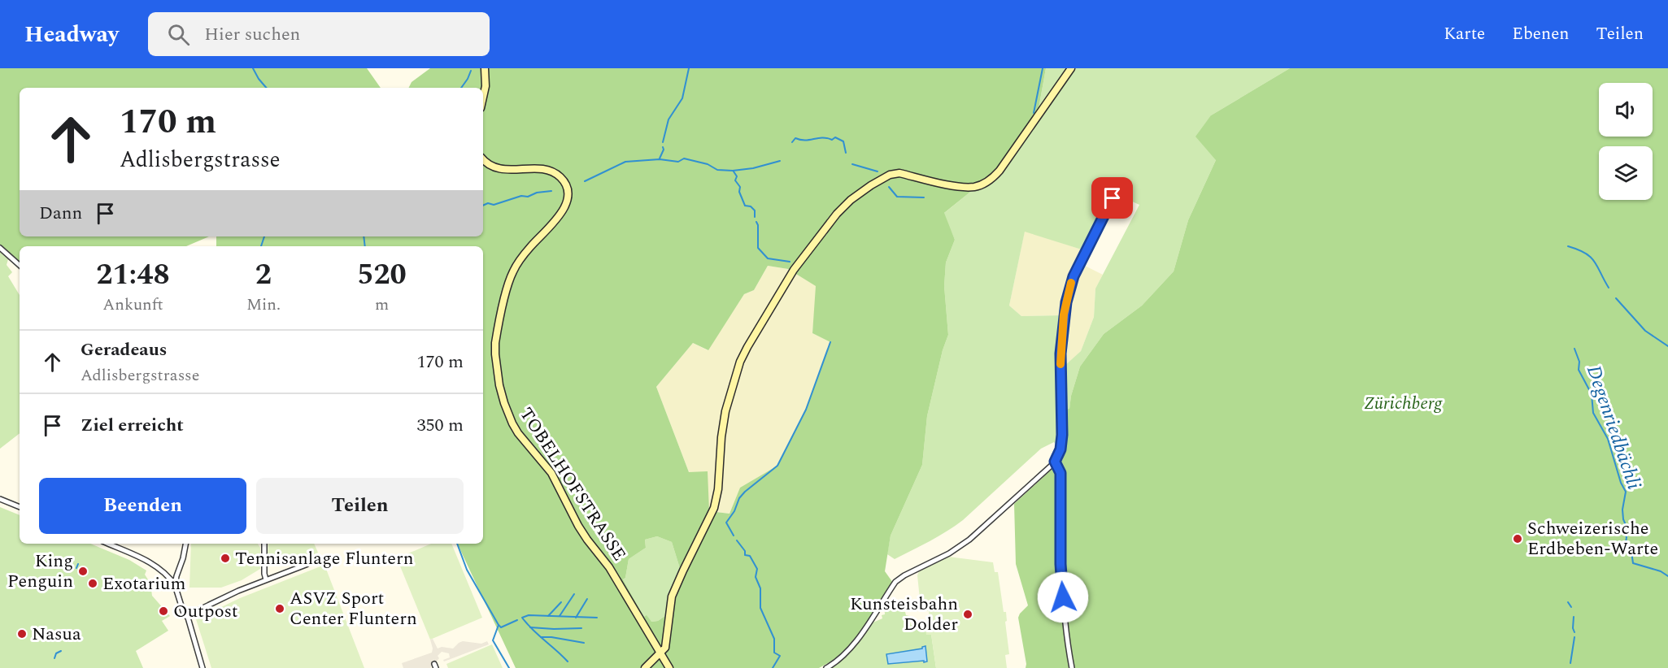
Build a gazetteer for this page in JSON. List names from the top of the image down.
{
  "streets": {
    "street": ["TOBELHOFSTRASSE"]
  },
  "water": ["Degenriedbächli"],
  "parks": ["Zürichberg"],
  "places": [
    "Schweizerische Erdbeben-Warte",
    "Tennisanlage Fluntern",
    "King Penguin",
    "Exotarium",
    "ASVZ Sport Center Fluntern",
    "Outpost",
    "Kunsteisbahn Dolder",
    "Nasua"
  ],
  "page": {
    "header": "Headway",
    "search": "Hier suchen",
    "nav": ["Karte", "Ebenen", "Teilen"],
    "turn": ["170 m", "Adlisbergstrasse"],
    "then": "Dann",
    "eta": [
      "21:48",
      "Ankunft",
      "2",
      "Min.",
      "520",
      "m"
    ],
    "list": [
      {
        "name": "Geradeaus",
        "note": "Adlisbergstrasse",
        "value": "170 m"
      },
      {
        "name": "Ziel erreicht",
        "value": "350 m"
      }
    ],
    "buttons": ["Beenden", "Teilen"]
  }
}
